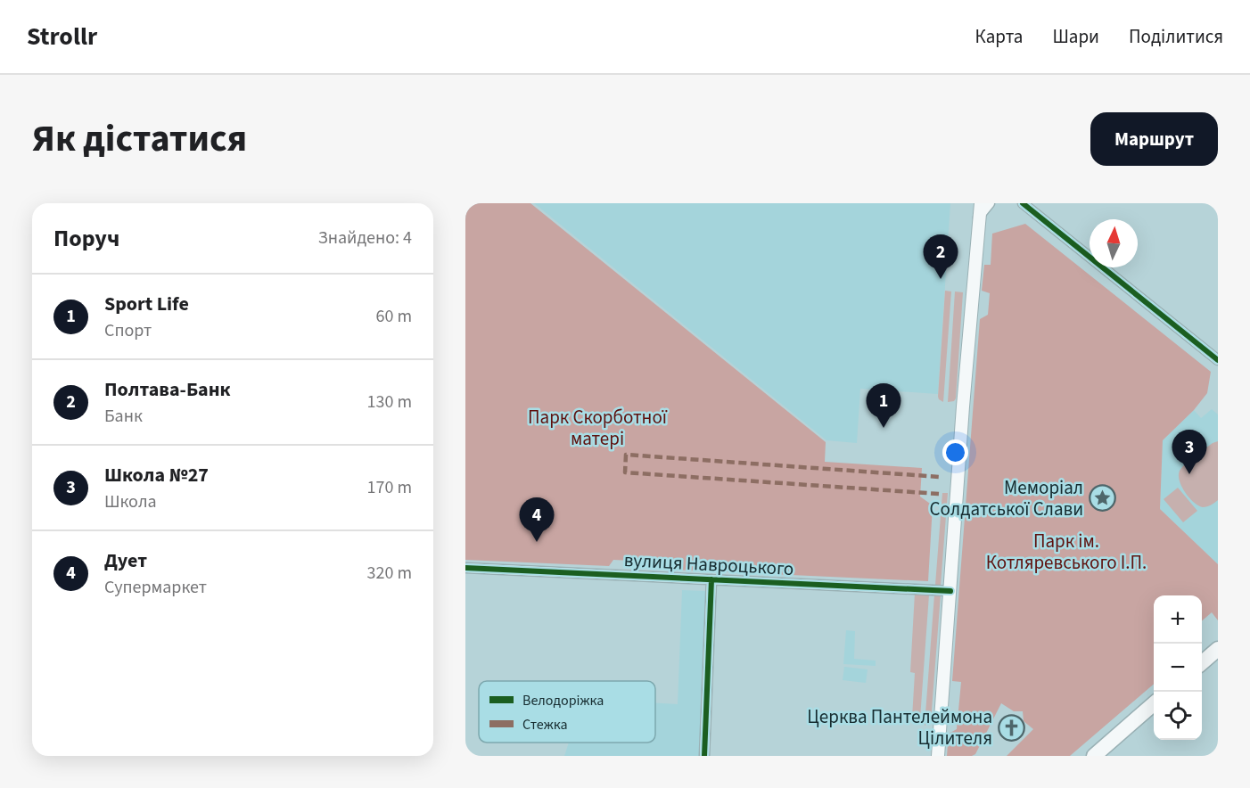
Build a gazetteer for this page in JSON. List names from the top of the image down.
{
  "streets": {
    "street": ["вулиця Навроцького"]
  },
  "parks": ["Парк Скорботної матері", "Парк ім. Котляревського І.П."],
  "places": {
    "place": ["Меморіал Солдатської Слави"],
    "church": ["Церква Пантелеймона Цілителя"]
  },
  "legend": ["Велодоріжка", "Стежка"],
  "north": "top",
  "page": {
    "header": "Strollr",
    "nav": ["Карта", "Шари", "Поділитися"],
    "title": "Як дістатися",
    "buttons": "Маршрут",
    "heading": ["Поруч", "Знайдено: 4"],
    "pins": [
      "2",
      "1",
      "3",
      "4"
    ],
    "list": [
      {
        "mark": "1",
        "name": "Sport Life",
        "note": "Спорт",
        "value": "60 m"
      },
      {
        "mark": "2",
        "name": "Полтава-Банк",
        "note": "Банк",
        "value": "130 m"
      },
      {
        "mark": "3",
        "name": "Школа №27",
        "note": "Школа",
        "value": "170 m"
      },
      {
        "mark": "4",
        "name": "Дует",
        "note": "Супермаркет",
        "value": "320 m"
      }
    ],
    "map_buttons": ["+", "−"]
  }
}
